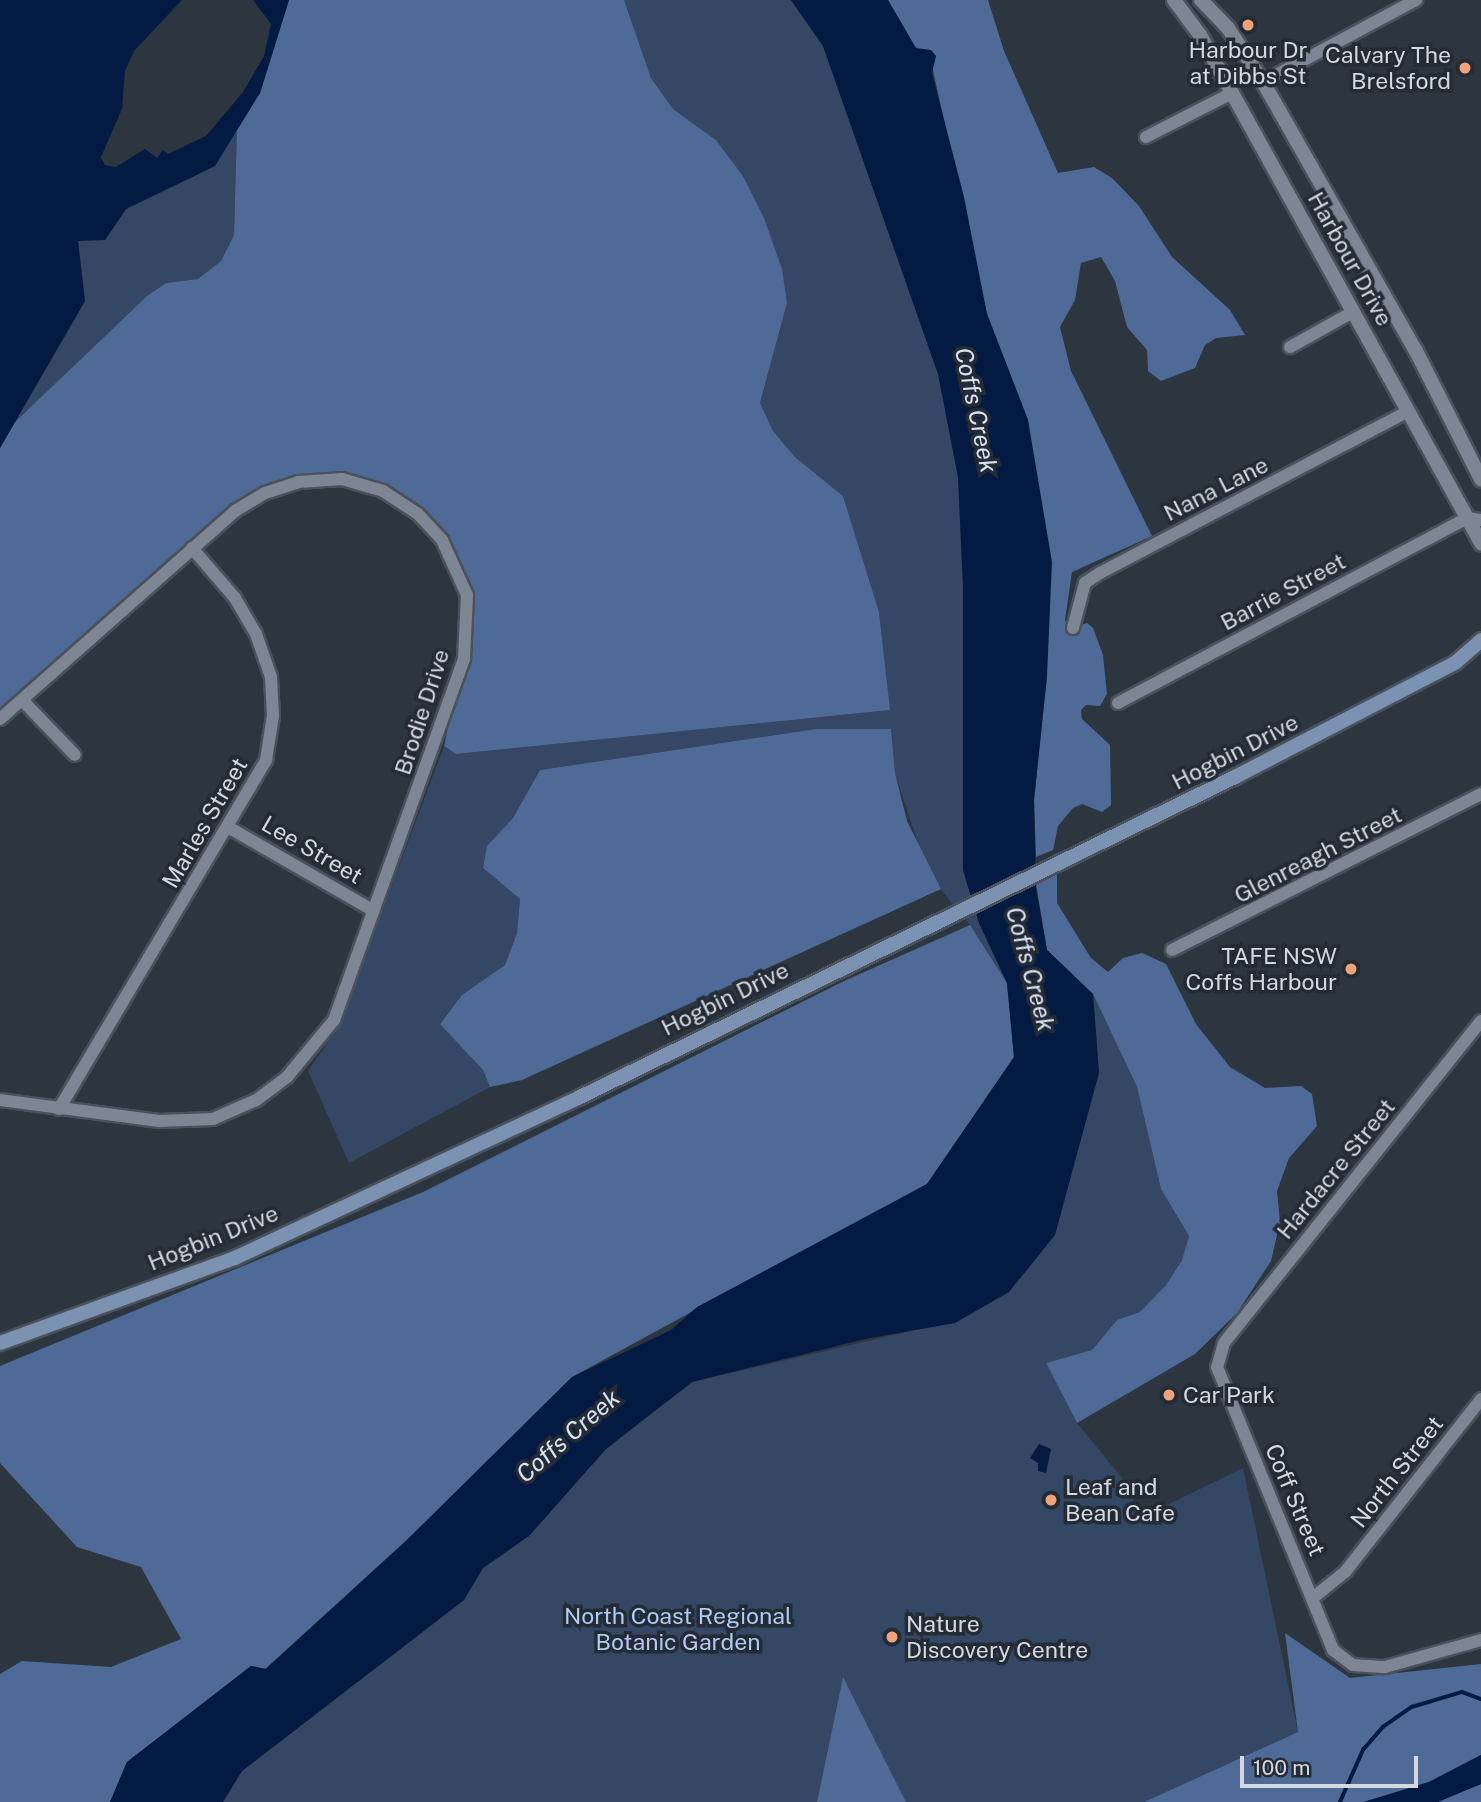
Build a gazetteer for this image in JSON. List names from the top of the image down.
{
  "streets": {
    "main road": ["Hogbin Drive"],
    "street": [
      "Harbour Drive",
      "Nana Lane",
      "Barrie Street",
      "Brodie Drive",
      "Marles Street",
      "Lee Street",
      "Glenreagh Street",
      "Hardacre Street",
      "North Street",
      "Coff Street"
    ]
  },
  "crossings": [
    ["Harbour Drive", "Nana Lane"],
    ["Harbour Drive", "Barrie Street"],
    ["Brodie Drive", "Marles Street"],
    ["Brodie Drive", "Lee Street"],
    ["Marles Street", "Lee Street"],
    ["Hardacre Street", "Coff Street"],
    ["North Street", "Coff Street"]
  ],
  "water": ["Coffs Creek"],
  "parks": ["North Coast Regional Botanic Garden"],
  "places": [
    "Harbour Dr at Dibbs St",
    "Calvary The Brelsford",
    "TAFE NSW Coffs Harbour",
    "Car Park",
    "Leaf and Bean Cafe",
    "Nature Discovery Centre"
  ],
  "scale_bar": "100 m"
}
